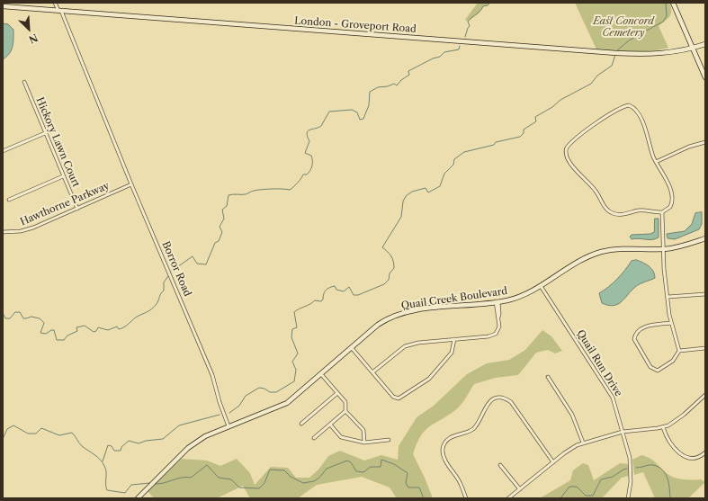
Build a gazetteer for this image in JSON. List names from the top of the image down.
{
  "streets": {
    "main road": ["London - Groveport Road", "Quail Creek Boulevard"],
    "street": [
      "Hickory Lawn Court",
      "Hawthorne Parkway",
      "Borror Road",
      "Quail Run Drive"
    ]
  },
  "crossings": [
    ["London - Groveport Road", "Borror Road"],
    ["Hickory Lawn Court", "Hawthorne Parkway"],
    ["Hawthorne Parkway", "Borror Road"],
    ["Borror Road", "Quail Creek Boulevard"],
    ["Quail Creek Boulevard", "Quail Run Drive"]
  ],
  "parks": ["East Concord Cemetery"],
  "north": "bottom right"
}
